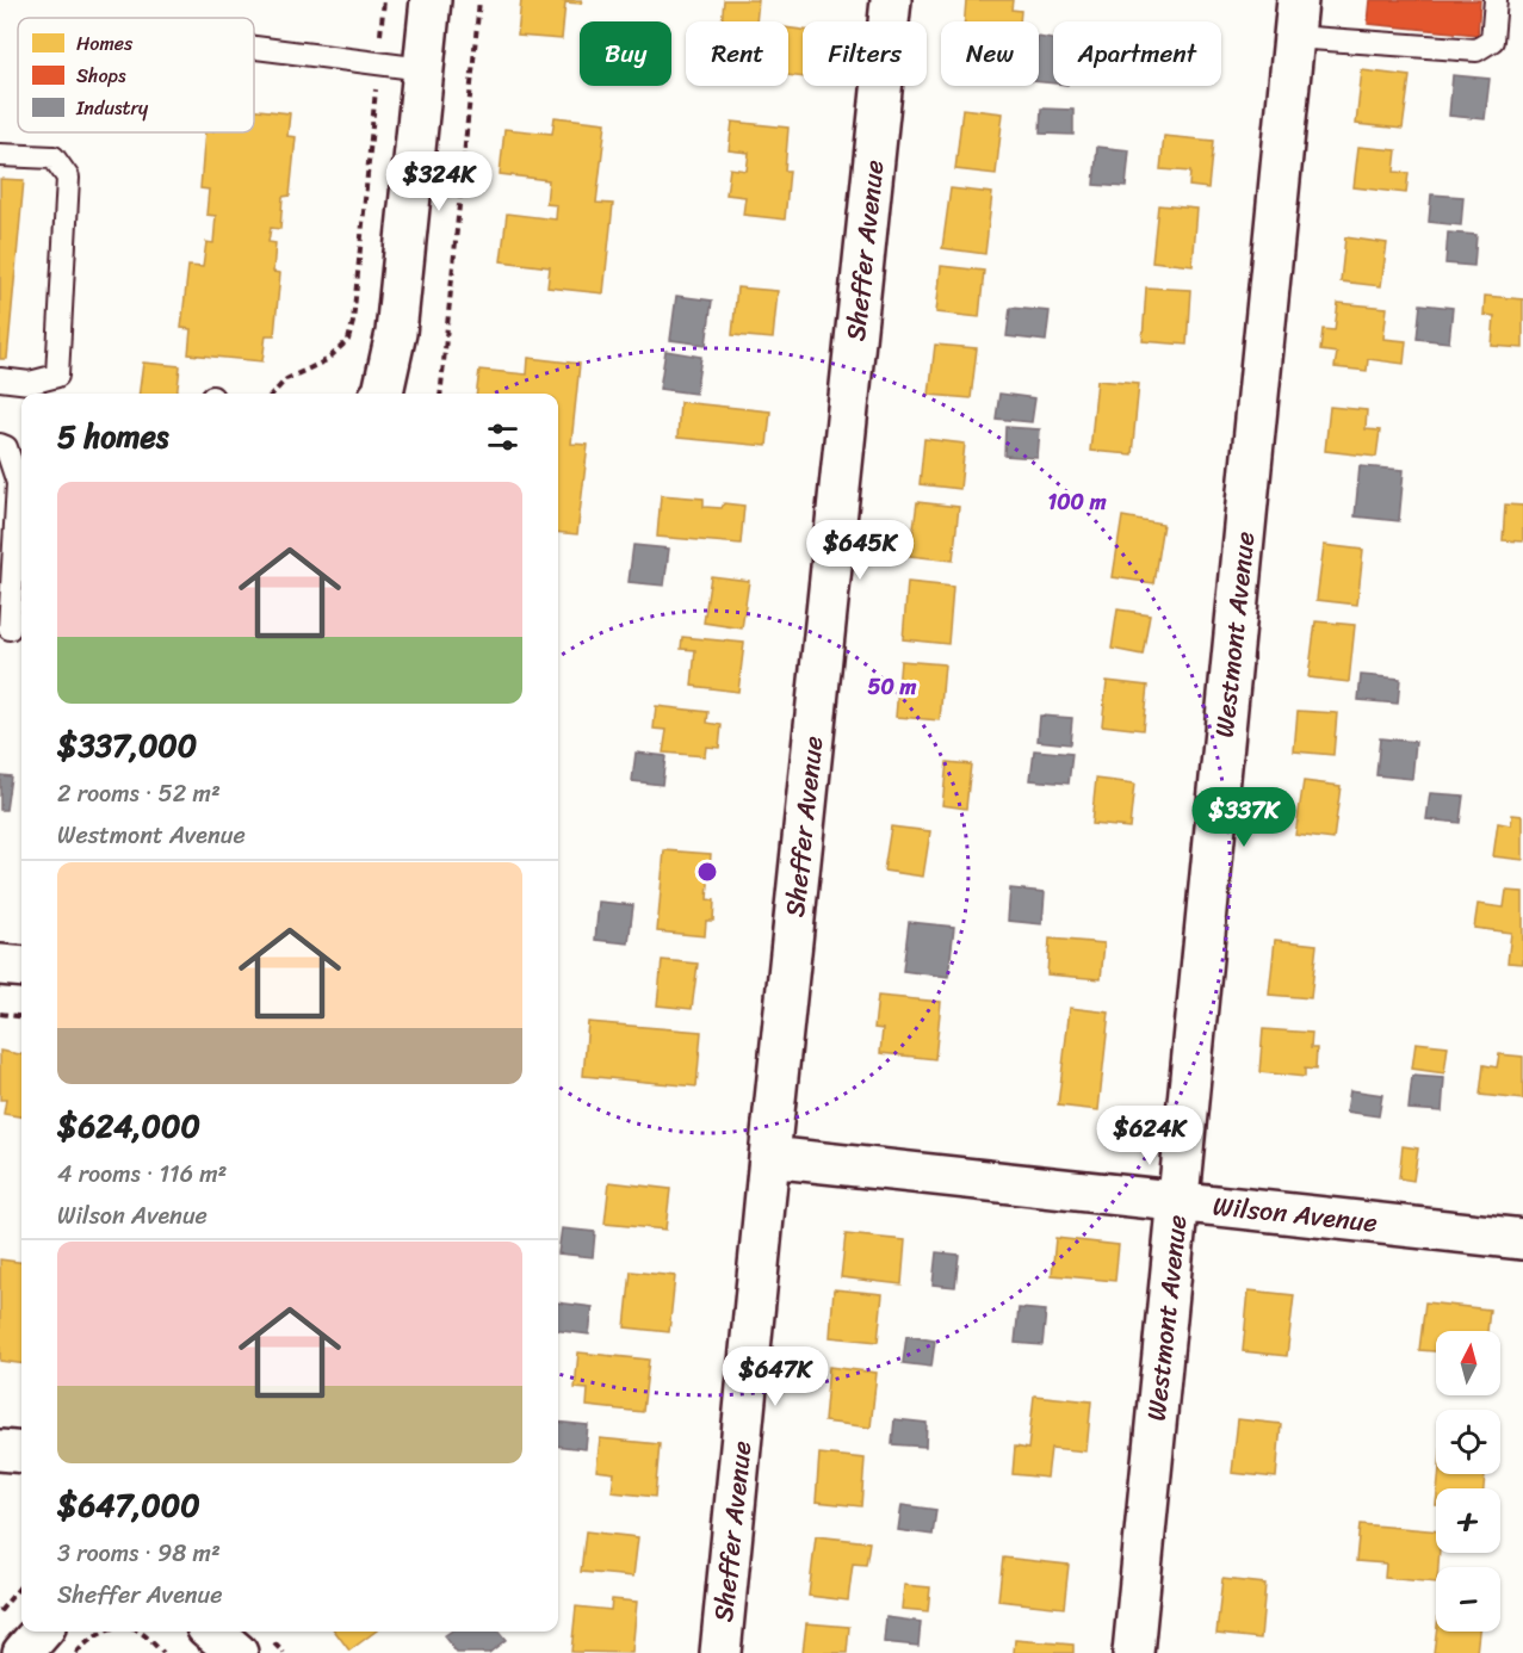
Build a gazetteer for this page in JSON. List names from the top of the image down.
{
  "streets": {
    "street": ["Sheffer Avenue", "Westmont Avenue", "Wilson Avenue"]
  },
  "crossings": [
    ["Sheffer Avenue", "Wilson Avenue"],
    ["Westmont Avenue", "Wilson Avenue"]
  ],
  "legend": ["Homes", "Shops", "Industry"],
  "north": "top",
  "page": {
    "chip": [
      "Buy",
      "Rent",
      "Filters",
      "New",
      "Apartment"
    ],
    "price": [
      "$324K",
      "$645K",
      "$337K",
      "$624K",
      "$647K"
    ],
    "heading": "5 homes",
    "list": [
      {
        "name": "$337,000",
        "note": "2 rooms · 52 m² · Westmont Avenue"
      },
      {
        "name": "$624,000",
        "note": "4 rooms · 116 m² · Wilson Avenue"
      },
      {
        "name": "$647,000",
        "note": "3 rooms · 98 m² · Sheffer Avenue"
      }
    ],
    "map_buttons": ["+", "−"]
  },
  "rings": ["100 m", "50 m"]
}
